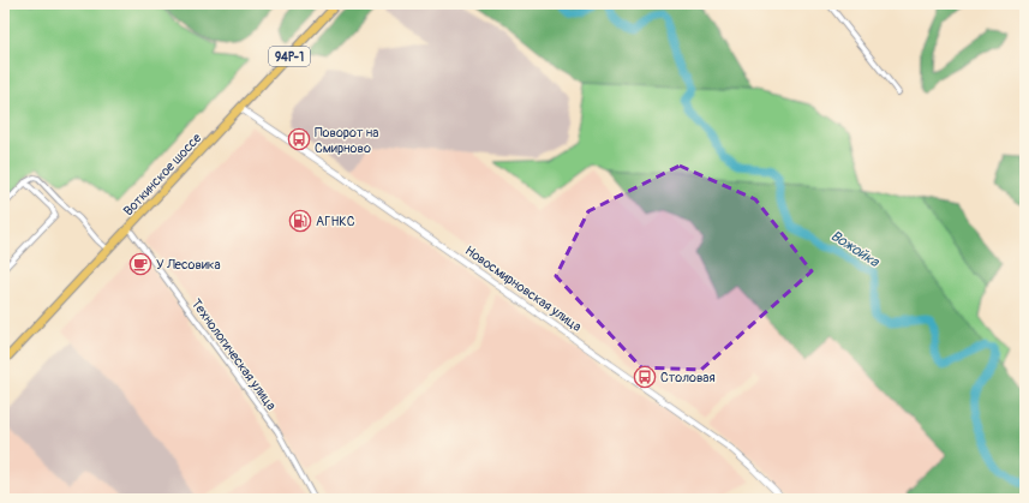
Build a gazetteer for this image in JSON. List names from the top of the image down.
{
  "streets": {
    "main road": ["94Р-1", "Воткинское шоссе"],
    "street": ["Новосмирновская улица", "Технологическая улица"]
  },
  "crossings": [
    ["Воткинское шоссе", "Новосмирновская улица"],
    ["Воткинское шоссе", "Технологическая улица"]
  ],
  "water": ["Вожойка"],
  "places": {
    "bus stop": ["Поворот на Смирново", "Столовая"],
    "fuel station": ["АГНКС"],
    "cafe": ["У Лесовика"]
  }
}
